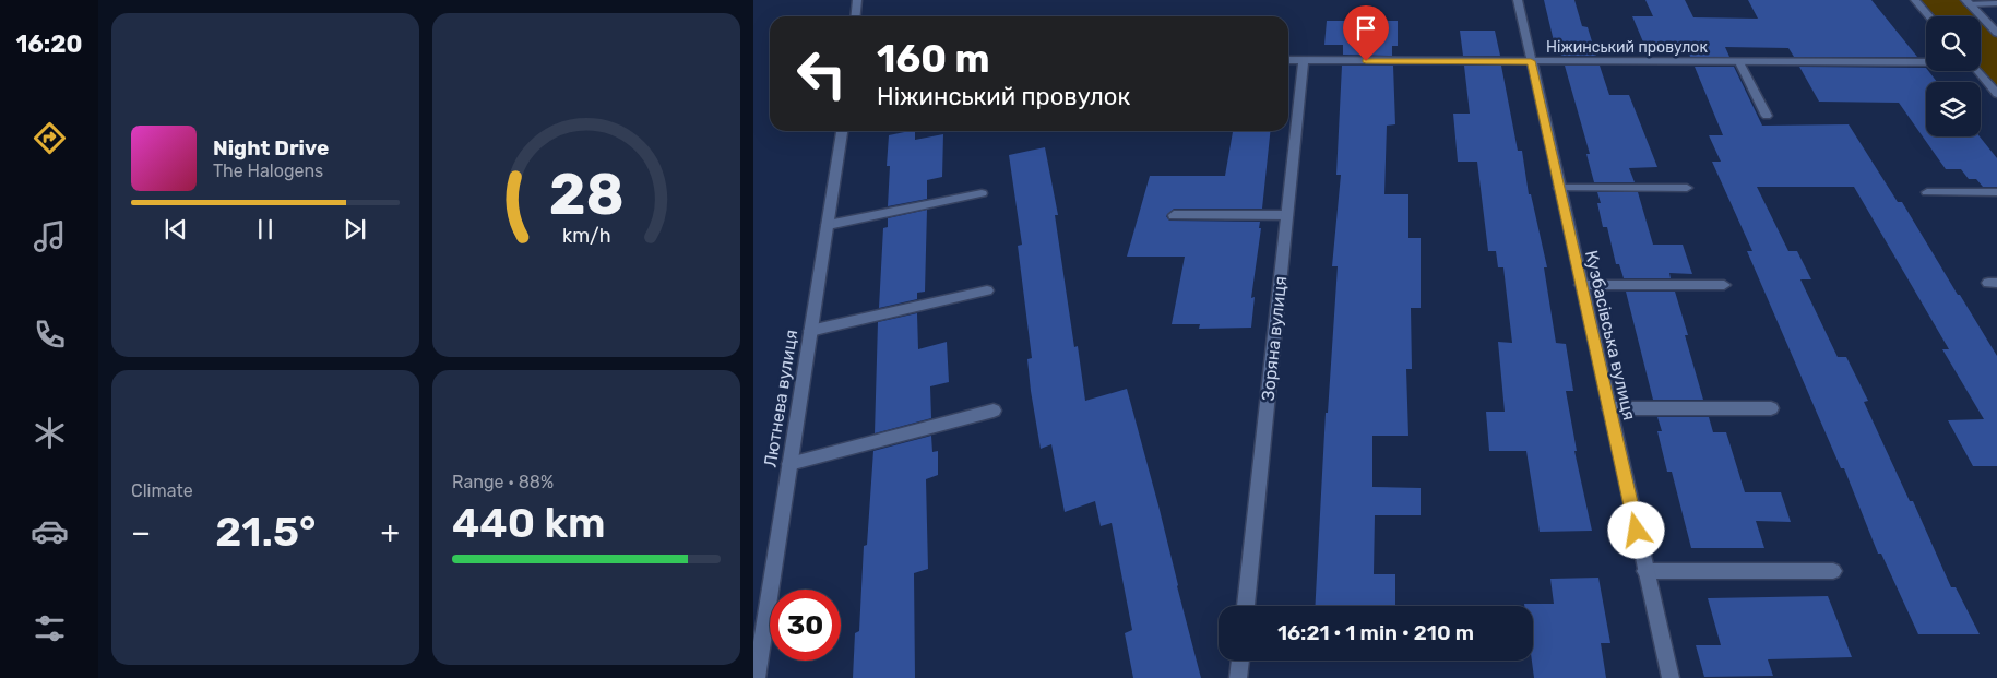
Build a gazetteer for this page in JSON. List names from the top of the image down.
{
  "streets": {
    "street": [
      "Ніжинський провулок",
      "Кузбасівська вулиця",
      "Зоряна вулиця",
      "Лютнева вулиця"
    ]
  },
  "crossings": [
    ["Ніжинський провулок", "Кузбасівська вулиця"],
    ["Ніжинський провулок", "Зоряна вулиця"]
  ],
  "page": {
    "tabs": "16:20",
    "turn": ["160 m", "Ніжинський провулок"],
    "song": ["Night Drive", "The Halogens"],
    "tile": [
      "Climate",
      ["Range · 88%", "440 km"]
    ],
    "heat": ["−", "21.5°", "+"],
    "limit": "30",
    "trip": "16:21 · 1 min · 210 m",
    "gauge": ["28", "km/h"]
  }
}
